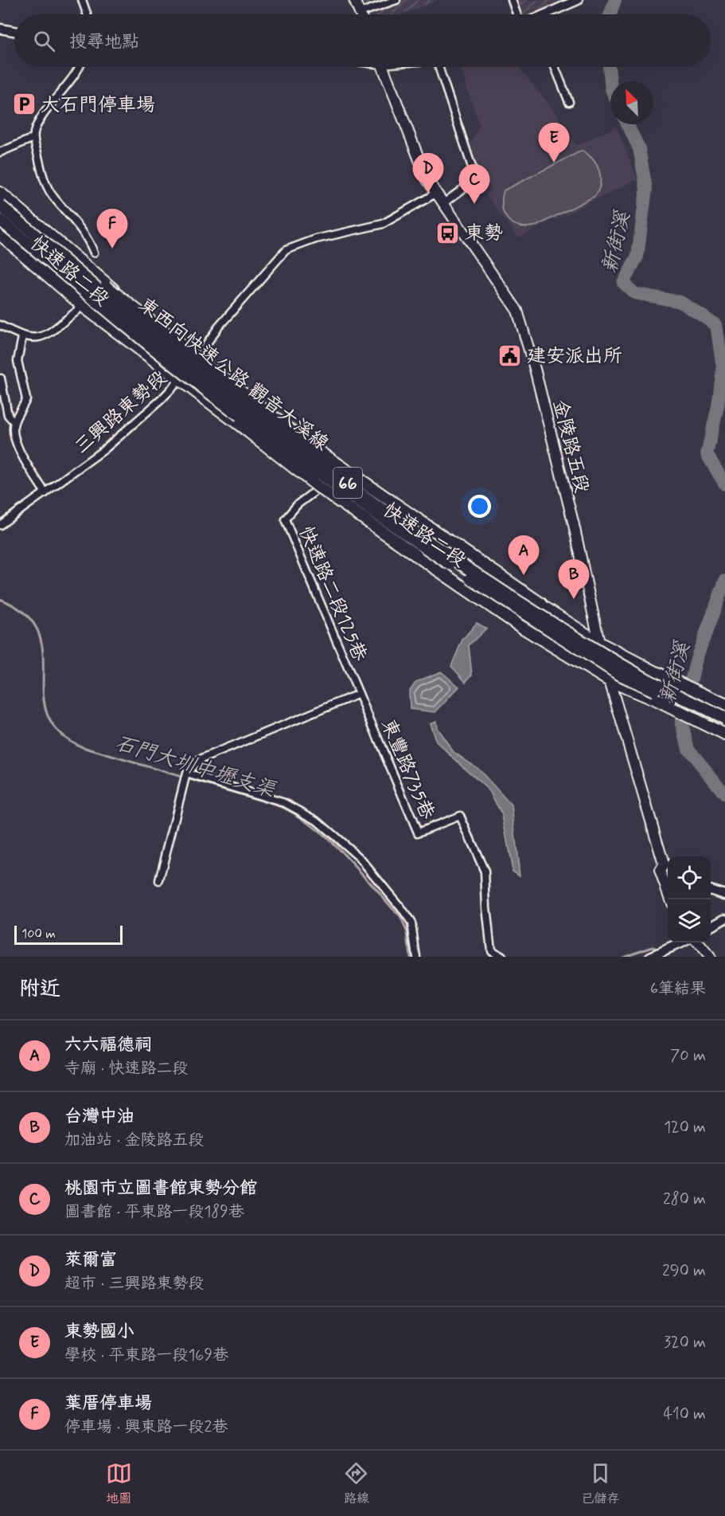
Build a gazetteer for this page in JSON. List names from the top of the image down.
{
  "streets": {
    "main road": [
      "快速路二段",
      "東西向快速公路 觀音大溪線",
      "金陵路五段",
      "66"
    ],
    "street": ["三興路東勢段", "快速路二段125巷", "東豐路735巷"]
  },
  "crossings": [
    ["快速路二段", "三興路東勢段"],
    ["快速路二段", "金陵路五段"],
    ["快速路二段", "66"],
    ["三興路東勢段", "金陵路五段"],
    ["金陵路五段", "66"],
    ["快速路二段125巷", "東豐路735巷"]
  ],
  "water": ["新街溪", "石門大圳中壢支渠"],
  "places": {
    "parking": ["大石門停車場"],
    "bus stop": ["東勢"],
    "public building": ["建安派出所"]
  },
  "scale_bar": "100 m",
  "north": "top left",
  "page": {
    "search": "搜尋地點",
    "pins": [
      "E",
      "D",
      "C",
      "F",
      "A",
      "B"
    ],
    "scale": "100 m",
    "heading": ["附近", "6筆結果"],
    "list": [
      {
        "mark": "A",
        "name": "六六福德祠",
        "note": "寺廟 · 快速路二段",
        "value": "70 m"
      },
      {
        "mark": "B",
        "name": "台灣中油",
        "note": "加油站 · 金陵路五段",
        "value": "120 m"
      },
      {
        "mark": "C",
        "name": "桃園市立圖書館東勢分館",
        "note": "圖書館 · 平東路一段189巷",
        "value": "280 m"
      },
      {
        "mark": "D",
        "name": "萊爾富",
        "note": "超市 · 三興路東勢段",
        "value": "290 m"
      },
      {
        "mark": "E",
        "name": "東勢國小",
        "note": "學校 · 平東路一段169巷",
        "value": "320 m"
      },
      {
        "mark": "F",
        "name": "葉厝停車場",
        "note": "停車場 · 興東路一段2巷",
        "value": "410 m"
      }
    ],
    "nav": ["地圖", "路線", "已儲存"]
  }
}
